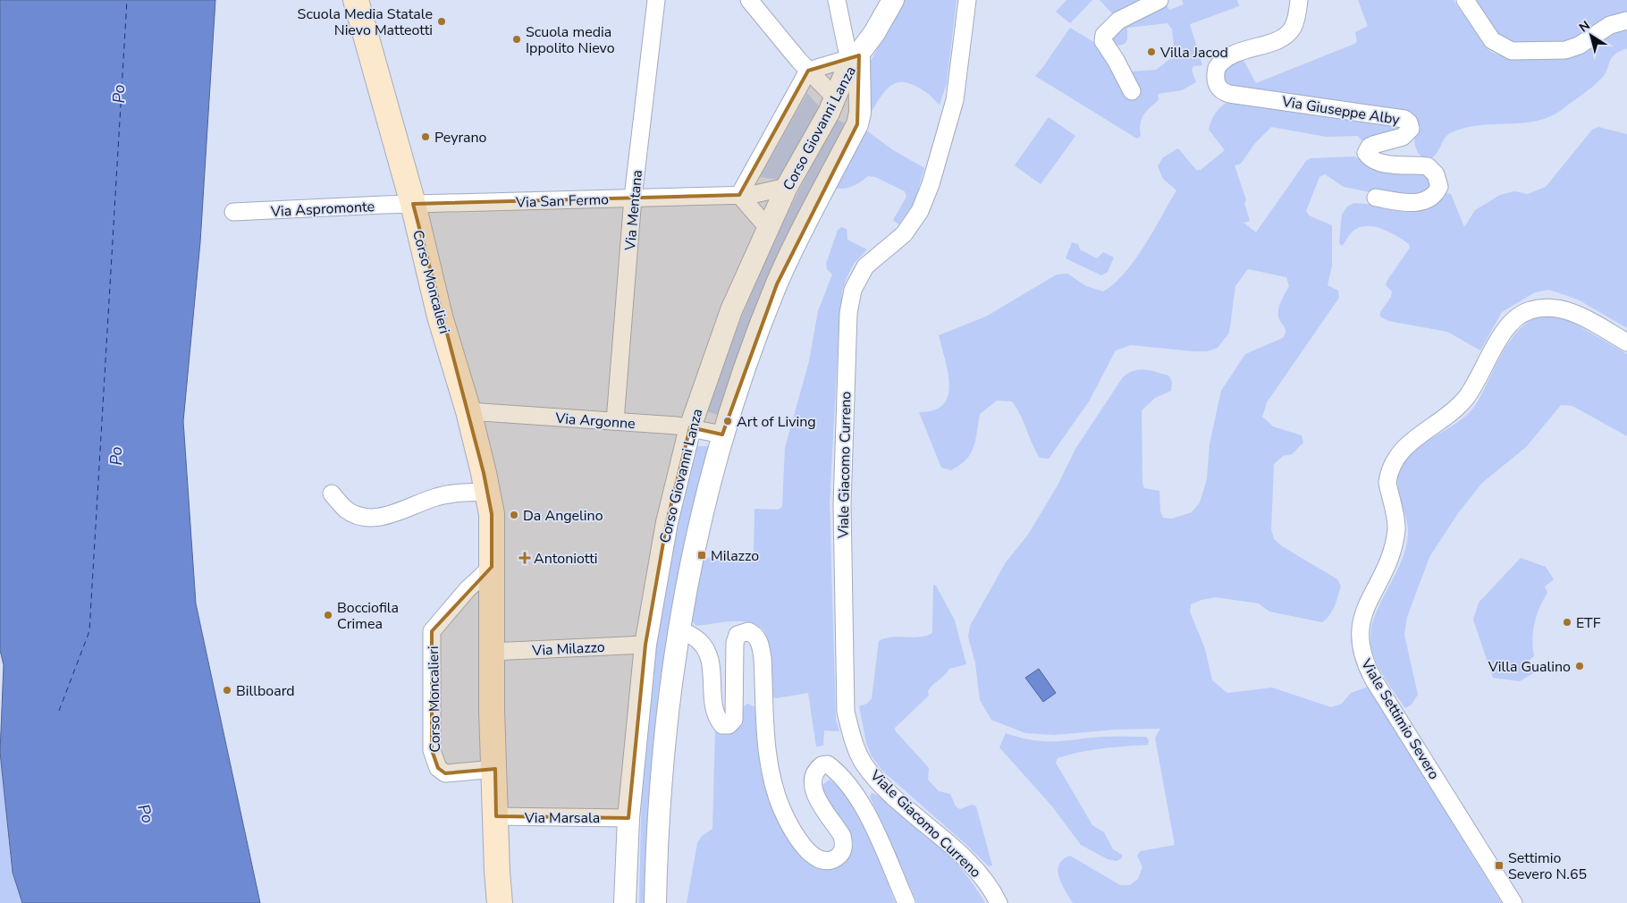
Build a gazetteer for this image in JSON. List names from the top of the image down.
{
  "streets": {
    "main road": ["Corso Moncalieri"],
    "street": [
      "Via Giuseppe Alby",
      "Corso Giovanni Lanza",
      "Via San Fermo",
      "Via Aspromonte",
      "Via Mentana",
      "Via Argonne",
      "Viale Giacomo Curreno",
      "Via Milazzo",
      "Viale Settimio Severo",
      "Via Marsala"
    ]
  },
  "crossings": [
    ["Corso Giovanni Lanza", "Via San Fermo"],
    ["Corso Giovanni Lanza", "Via Argonne"],
    ["Corso Giovanni Lanza", "Via Milazzo"],
    ["Corso Giovanni Lanza", "Via Marsala"],
    ["Via San Fermo", "Via Aspromonte"],
    ["Via San Fermo", "Via Mentana"],
    ["Via San Fermo", "Corso Moncalieri"],
    ["Via Aspromonte", "Corso Moncalieri"],
    ["Via Mentana", "Via Argonne"],
    ["Corso Moncalieri", "Via Argonne"],
    ["Corso Moncalieri", "Via Milazzo"],
    ["Corso Moncalieri", "Via Marsala"]
  ],
  "water": ["Po"],
  "places": {
    "other": [
      "Scuola Media Statale Nievo Matteotti",
      "Scuola media Ippolito Nievo",
      "Villa Jacod",
      "Peyrano",
      "Art of Living",
      "Da Angelino",
      "Bocciofila Crimea",
      "ETF",
      "Villa Gualino",
      "Billboard"
    ],
    "transit": ["Milazzo", "Settimio Severo N.65"],
    "health": ["Antoniotti"]
  },
  "north": "top left"
}
